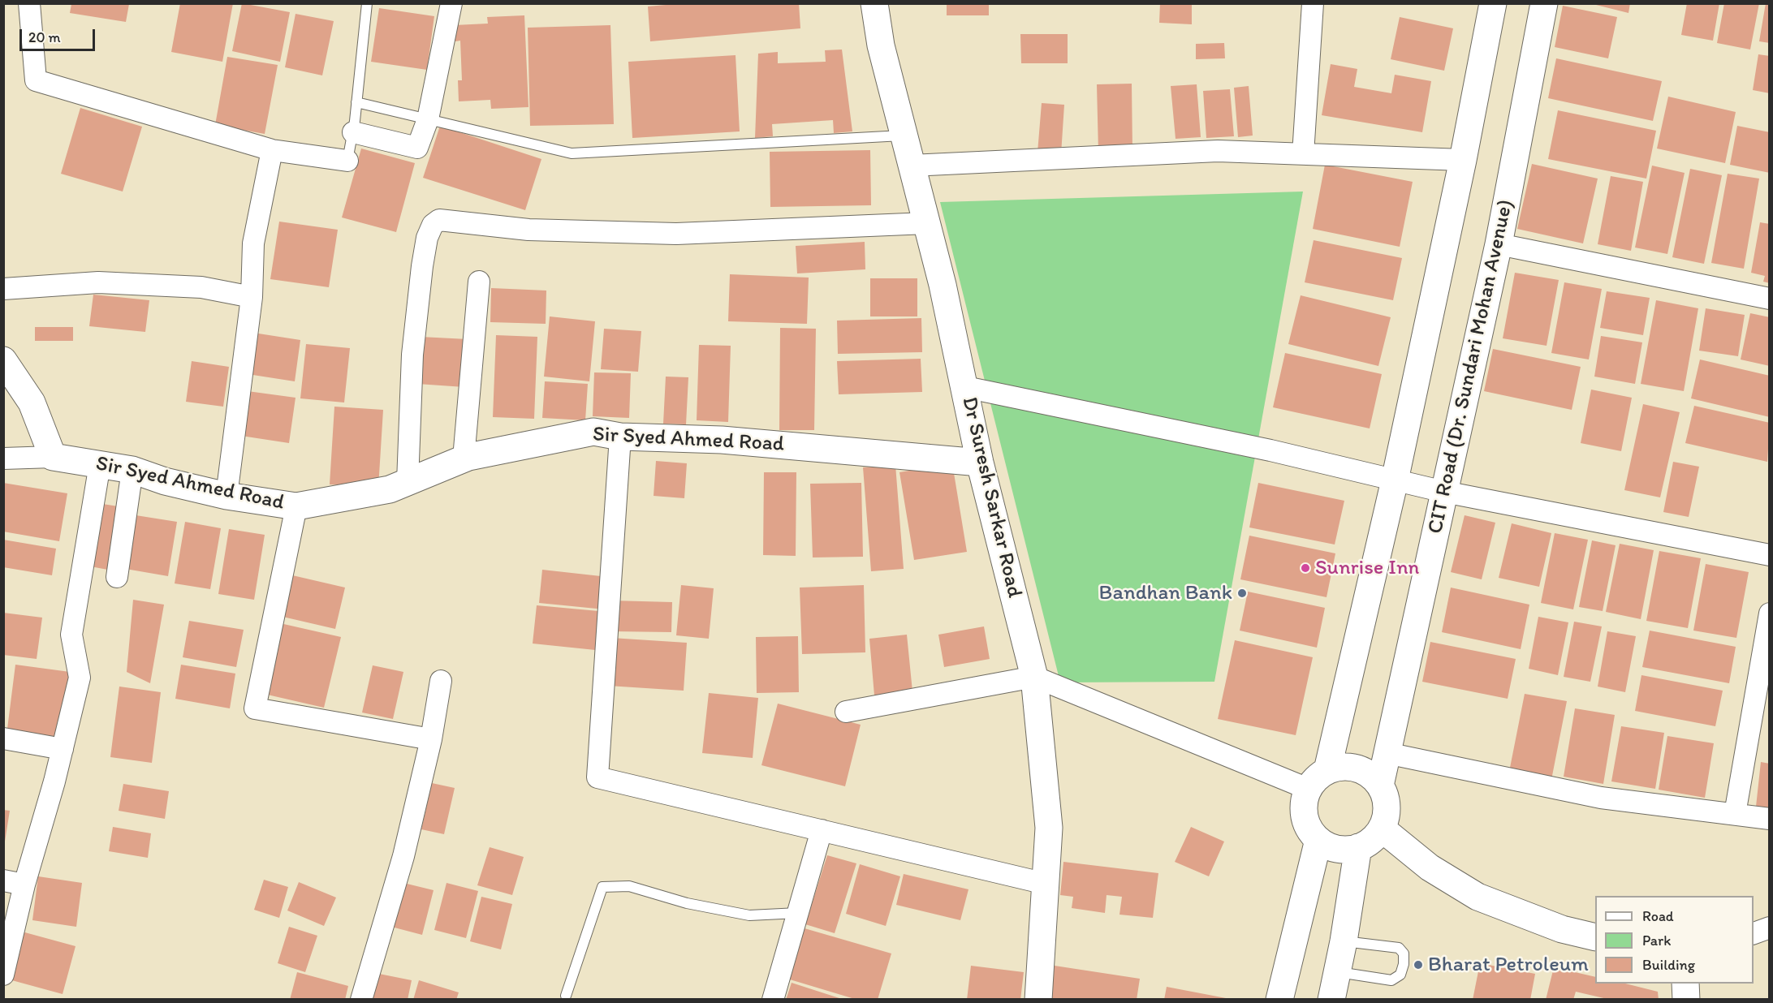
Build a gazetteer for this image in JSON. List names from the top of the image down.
{
  "streets": {
    "street": ["CIT Road (Dr. Sundari Mohan Avenue)", "Sir Syed Ahmed Road", "Dr Suresh Sarkar Road"]
  },
  "crossings": [
    ["Sir Syed Ahmed Road", "Dr Suresh Sarkar Road"]
  ],
  "places": ["Sunrise Inn", "Bandhan Bank", "Bharat Petroleum"],
  "legend": ["Road", "Park", "Building"],
  "scale_bar": "20 m"
}
